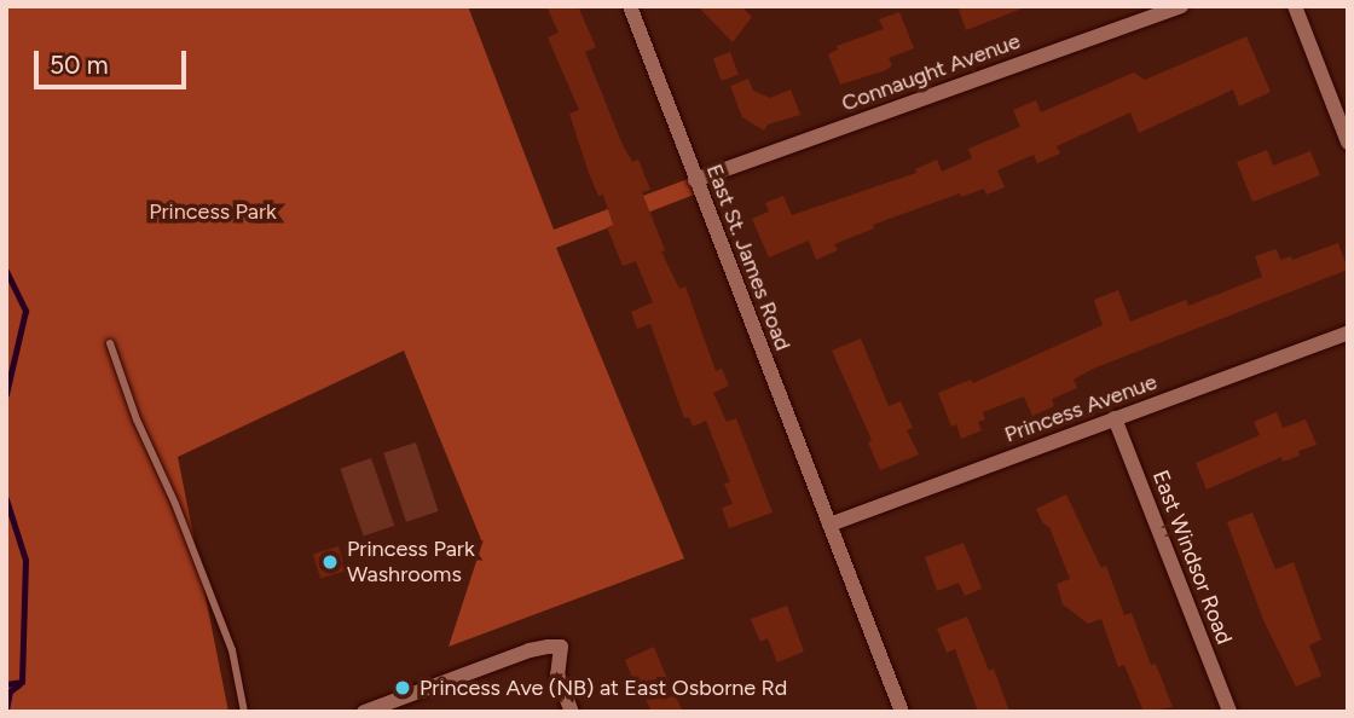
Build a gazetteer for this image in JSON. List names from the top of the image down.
{
  "streets": {
    "street": [
      "Connaught Avenue",
      "East St. James Road",
      "Princess Avenue",
      "East Windsor Road"
    ]
  },
  "crossings": [
    ["Connaught Avenue", "East St. James Road"],
    ["East St. James Road", "Princess Avenue"],
    ["Princess Avenue", "East Windsor Road"]
  ],
  "parks": ["Princess Park"],
  "places": ["Princess Park Washrooms", "Princess Ave (NB) at East Osborne Rd"],
  "scale_bar": "50 m"
}
